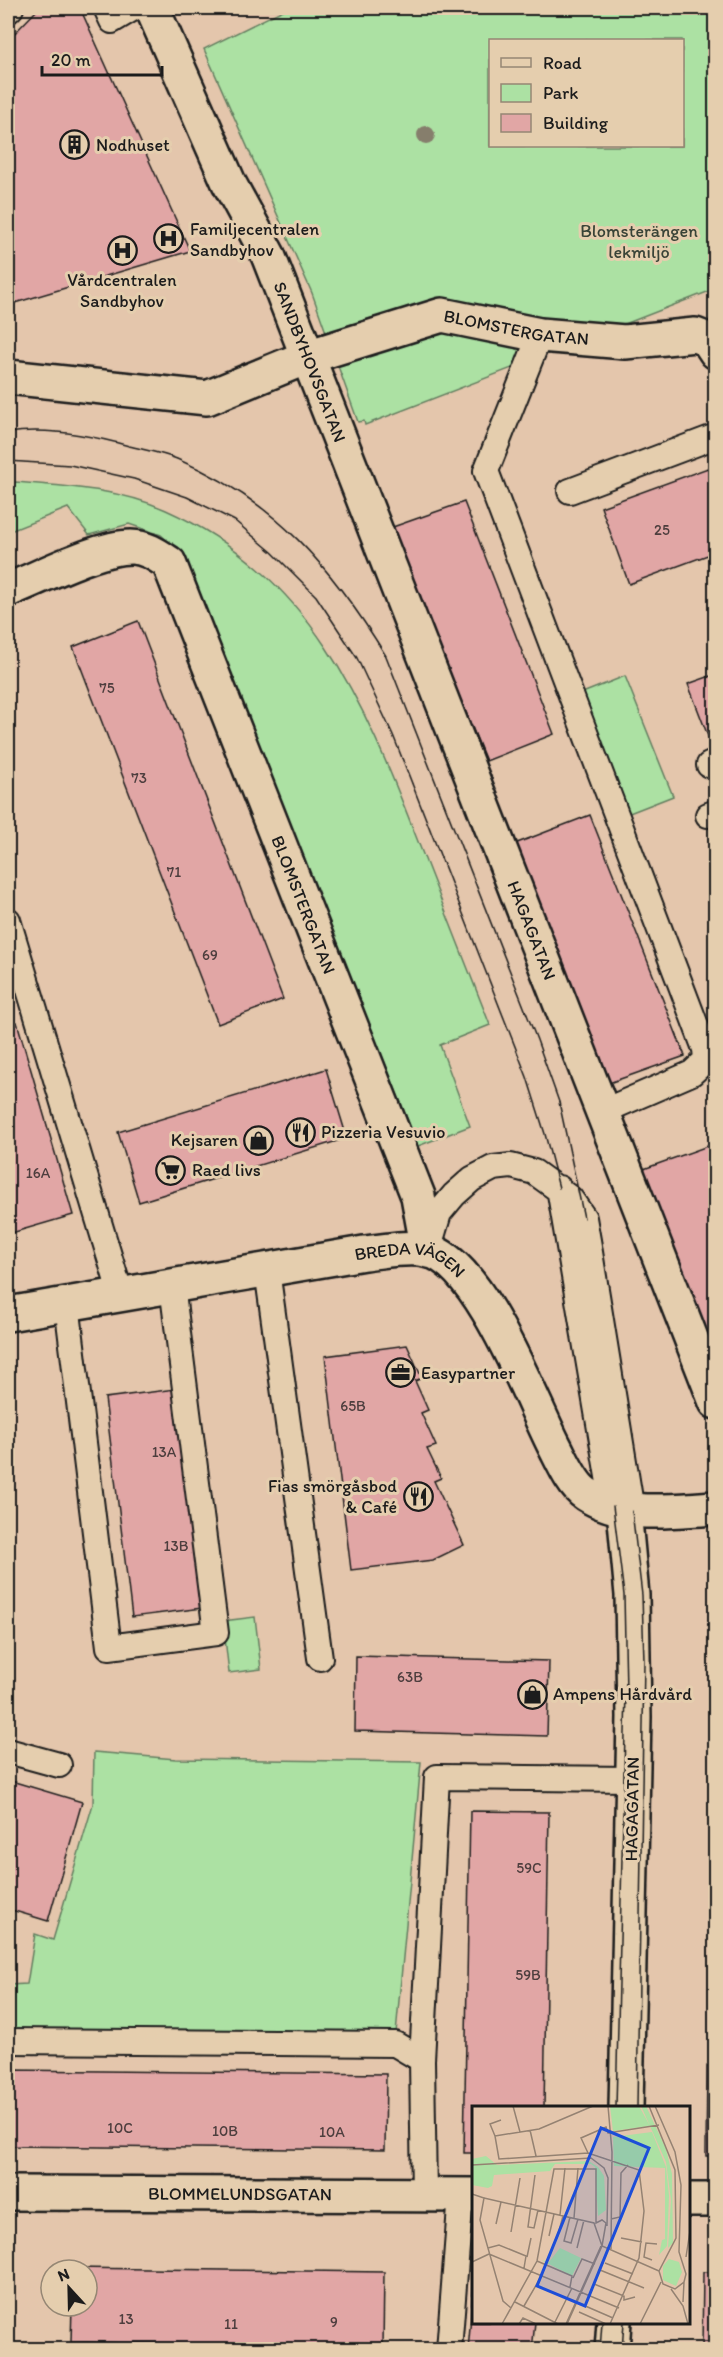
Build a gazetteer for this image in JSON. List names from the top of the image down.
{
  "streets": {
    "street": [
      "BLOMSTERGATAN",
      "SANDBYHOVSGATAN",
      "HAGAGATAN",
      "BREDA VÄGEN",
      "BLOMMELUNDSGATAN"
    ]
  },
  "crossings": [
    ["BLOMSTERGATAN", "SANDBYHOVSGATAN"],
    ["BLOMSTERGATAN", "BREDA VÄGEN"],
    ["SANDBYHOVSGATAN", "HAGAGATAN"],
    ["HAGAGATAN", "BREDA VÄGEN"]
  ],
  "parks": ["Blomsterängen lekmiljö"],
  "places": {
    "building": ["Nodhuset"],
    "hospital": ["Familjecentralen Sandbyhov", "Vårdcentralen Sandbyhov"],
    "restaurant": ["Pizzeria Vesuvio", "Fias smörgåsbod & Café"],
    "shop": ["Kejsaren", "Ampens Hårdvård"],
    "supermarket": ["Raed livs"],
    "office": ["Easypartner"]
  },
  "house_numbers": [
    "25",
    "75",
    "73",
    "71",
    "69",
    "16A",
    "65B",
    "13A",
    "13B",
    "63B",
    "59C",
    "59B",
    "10C",
    "10B",
    "10A",
    "13",
    "9",
    "11"
  ],
  "legend": ["Road", "Park", "Building"],
  "scale_bar": "20 m",
  "north": "top"
}
